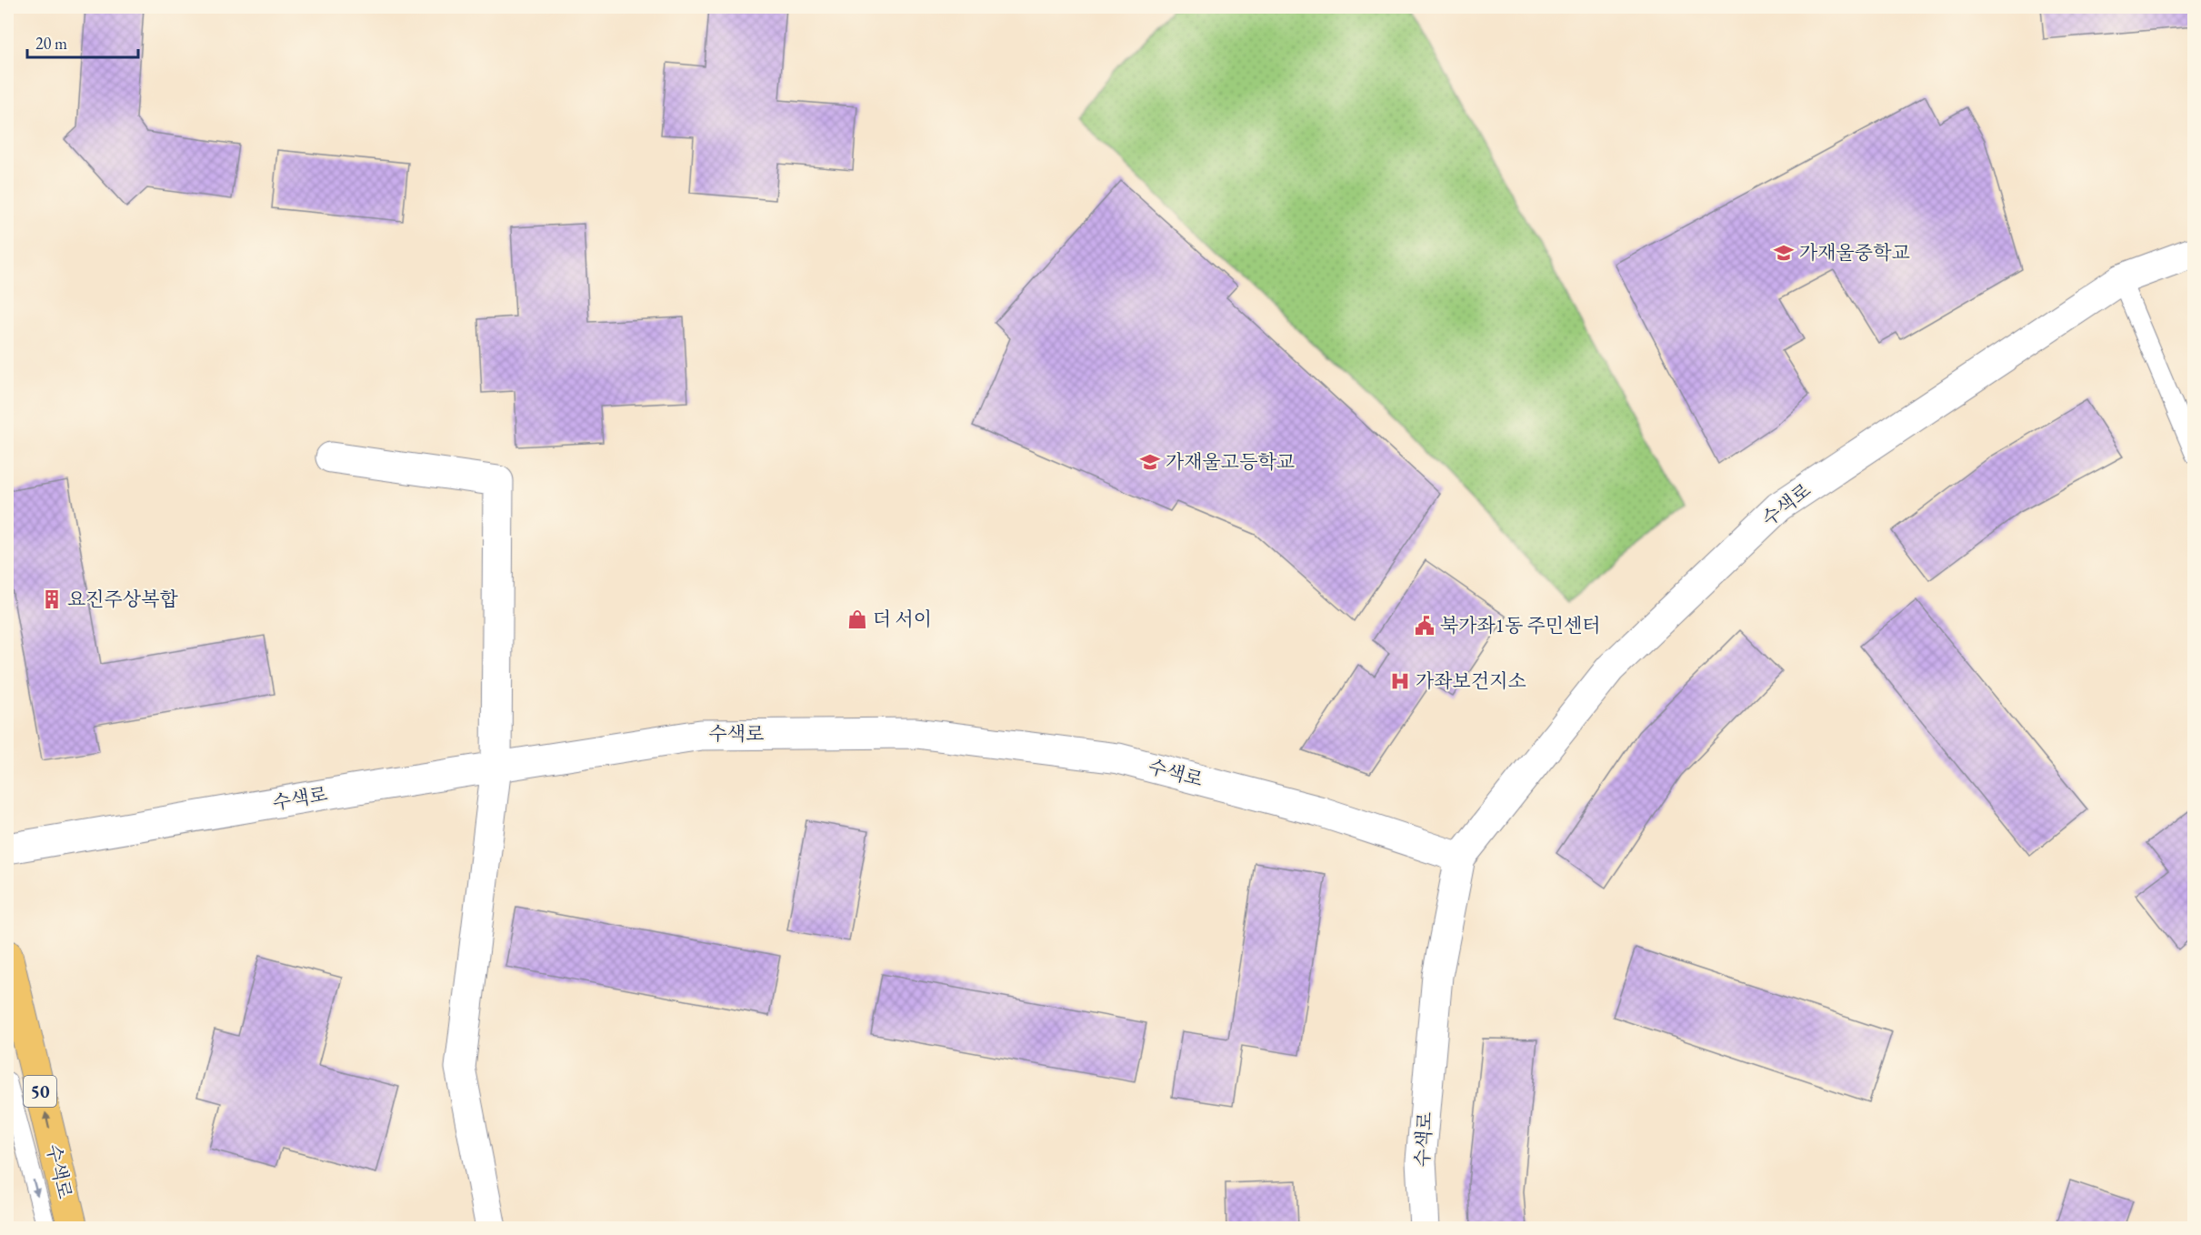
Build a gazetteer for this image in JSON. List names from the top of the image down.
{
  "streets": {
    "main road": ["수색로", "50"]
  },
  "places": {
    "school or university": ["가재울중학교", "가재울고등학교"],
    "building": ["요진주상복합"],
    "shop": ["더 서이"],
    "public building": ["북가좌1동 주민센터"],
    "hospital": ["가좌보건지소"]
  },
  "scale_bar": "20 m"
}
